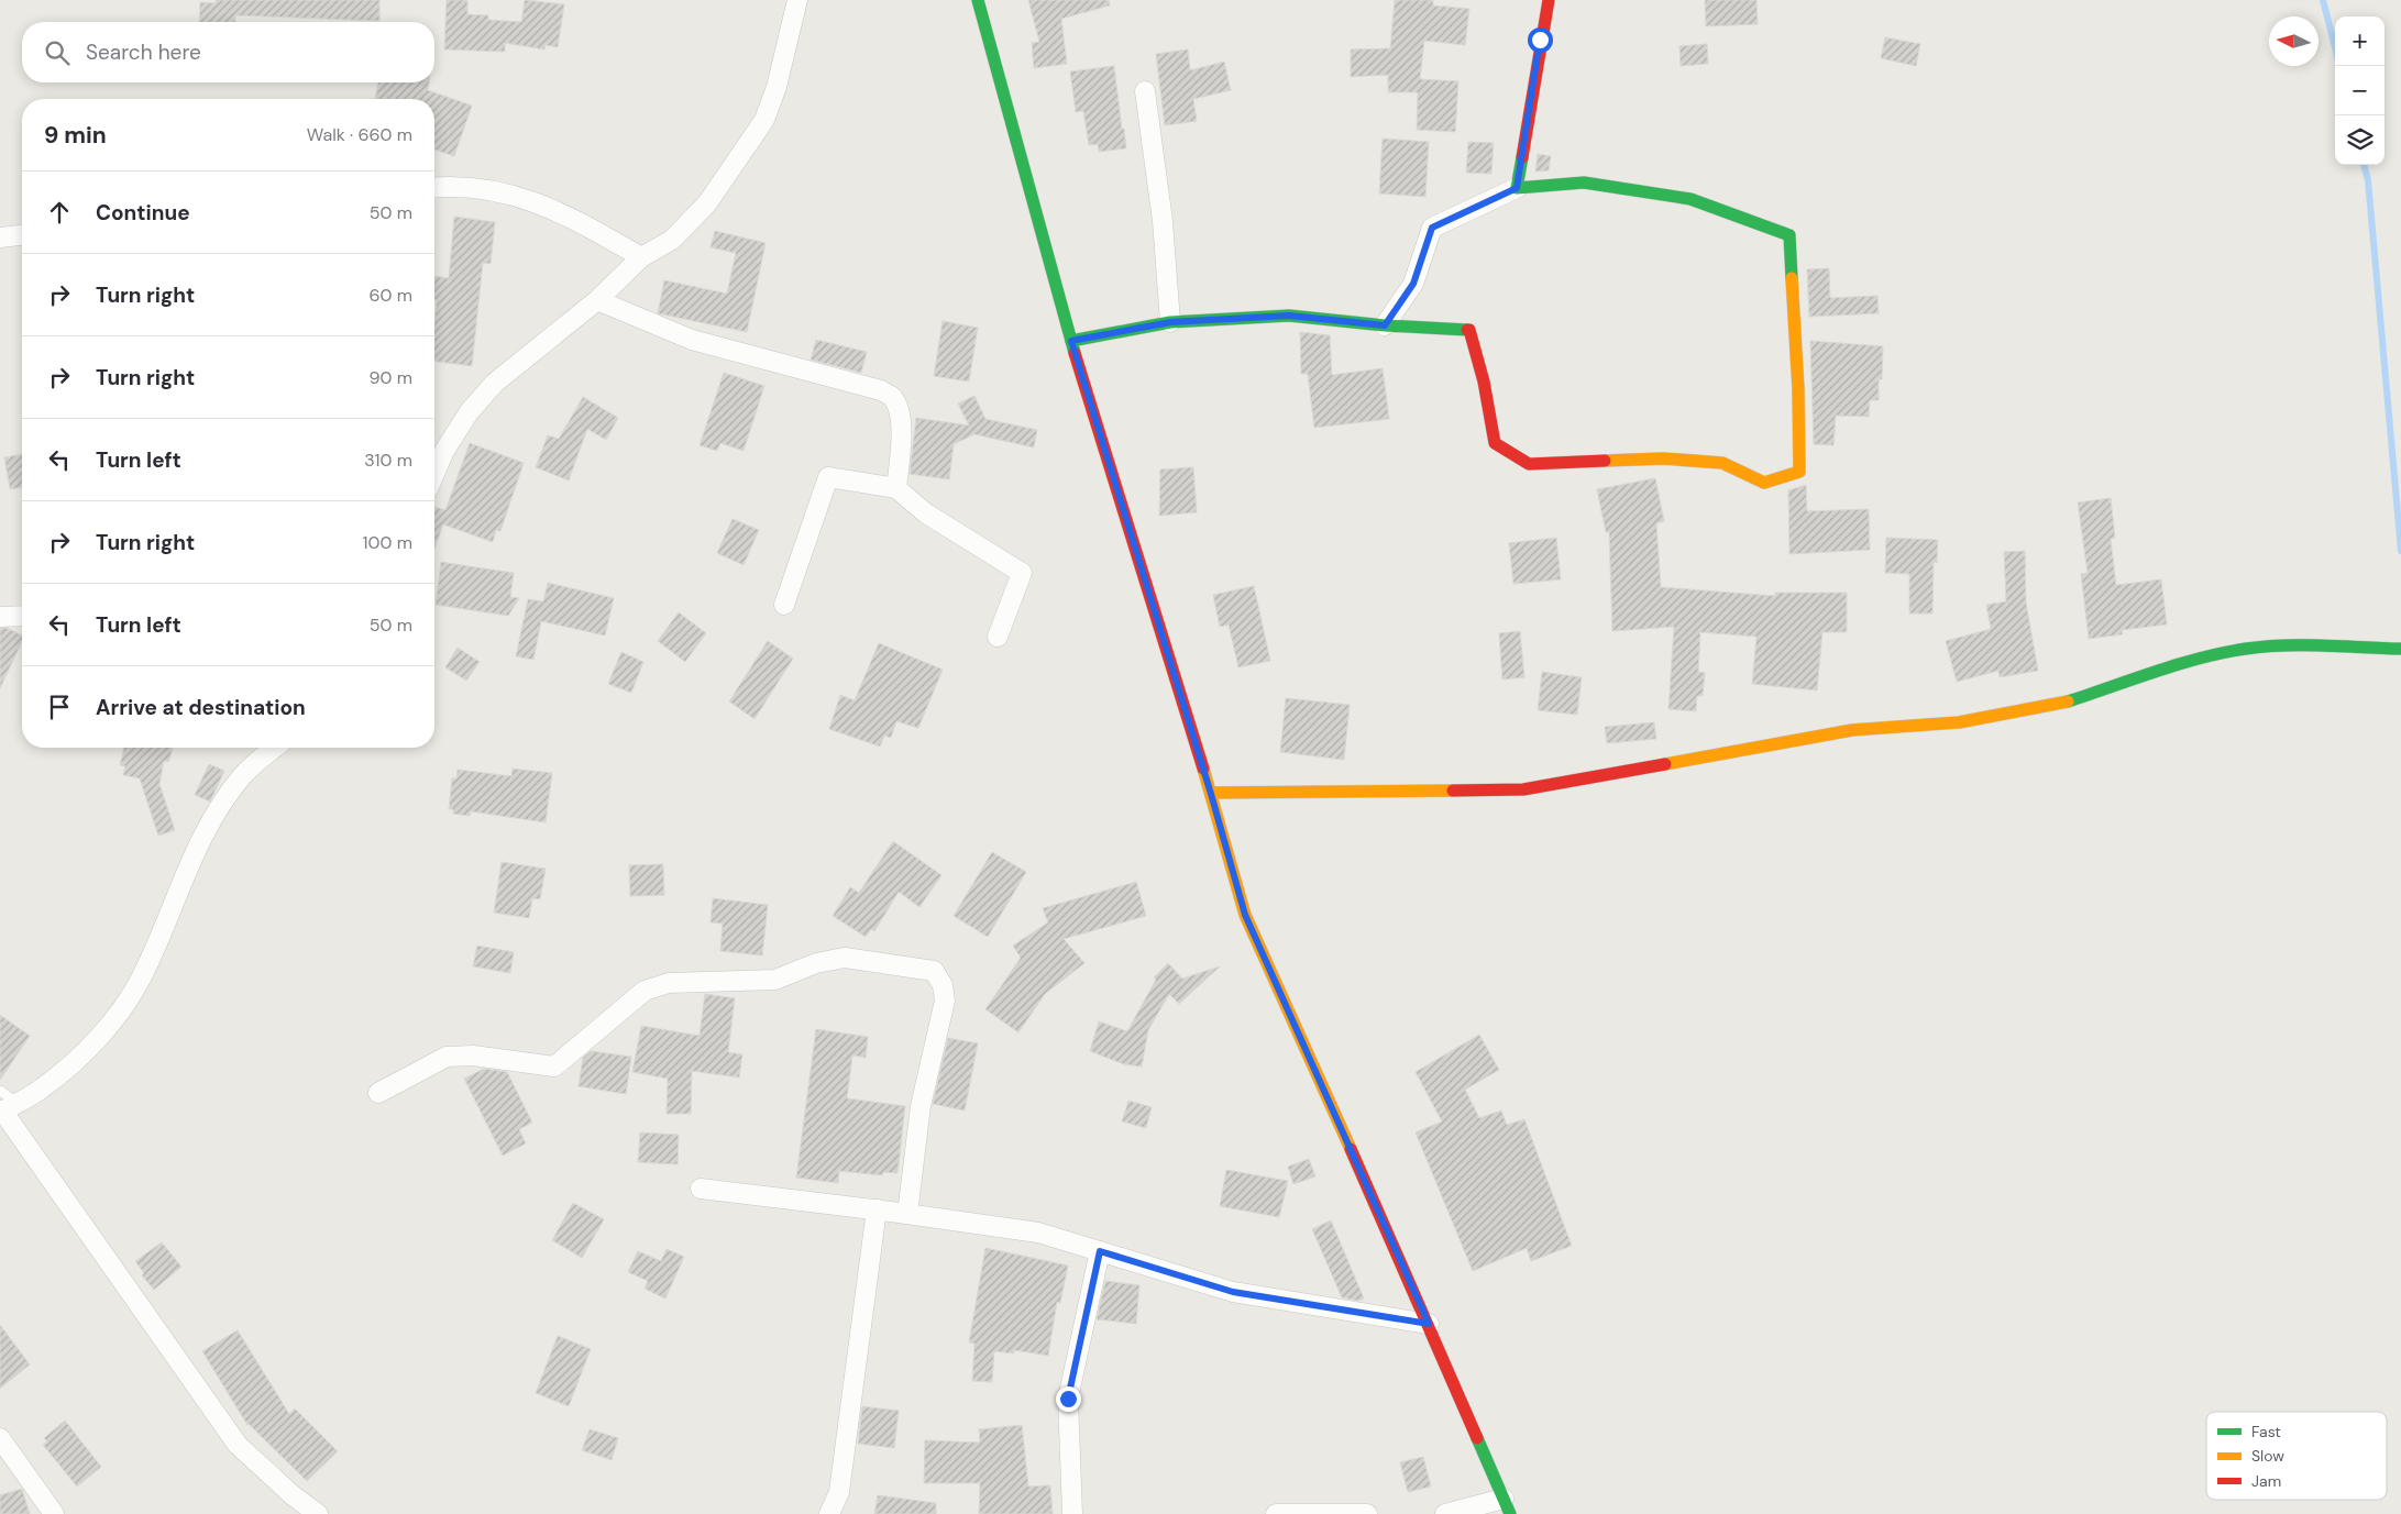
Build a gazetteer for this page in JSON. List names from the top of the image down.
{
  "legend": ["Fast", "Slow", "Jam"],
  "north": "left",
  "page": {
    "map_buttons": ["+", "−"],
    "search": "Search here",
    "heading": ["9 min", "Walk · 660 m"],
    "list": [
      ["Continue", "50 m"],
      ["Turn right", "60 m"],
      ["Turn right", "90 m"],
      ["Turn left", "310 m"],
      ["Turn right", "100 m"],
      ["Turn left", "50 m"],
      "Arrive at destination"
    ]
  }
}
